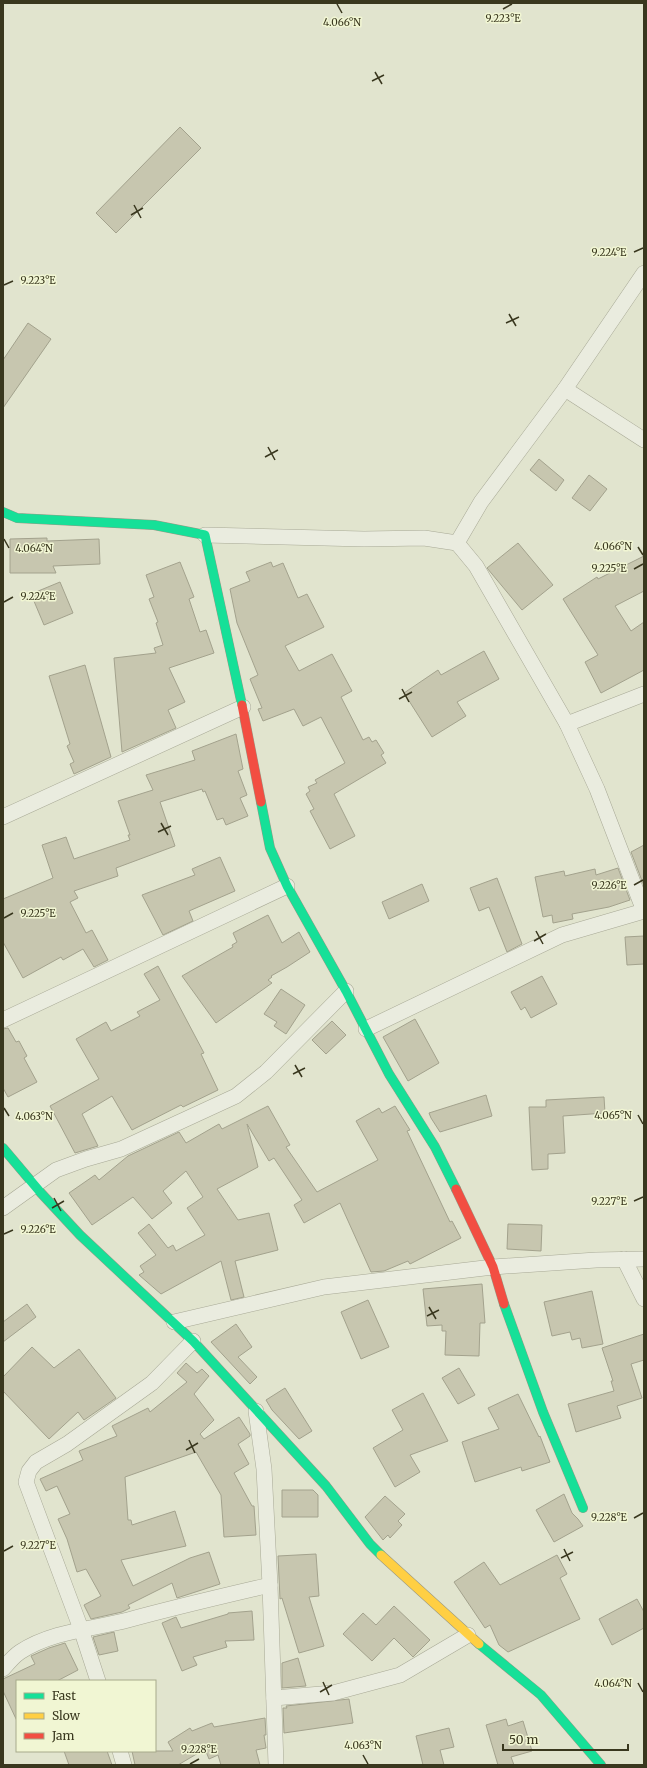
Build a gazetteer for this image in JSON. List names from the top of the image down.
{
  "legend": ["Fast", "Slow", "Jam"],
  "scale_bar": "50 m",
  "coordinates": [
    "9.223°E",
    "4.066°N",
    "9.224°E",
    "4.064°N",
    "9.225°E",
    "9.226°E",
    "4.065°N",
    "4.063°N",
    "9.227°E",
    "9.228°E"
  ]
}
